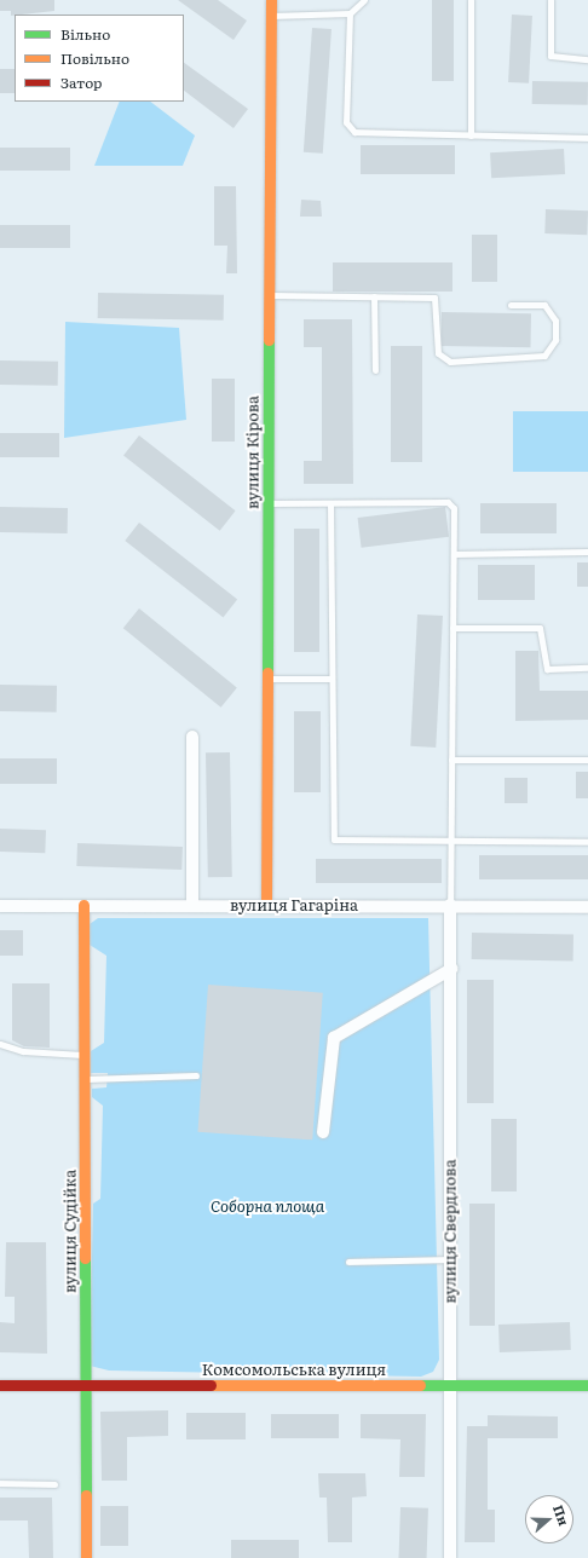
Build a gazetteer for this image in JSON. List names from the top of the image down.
{
  "streets": {
    "street": [
      "вулиця Кірова",
      "вулиця Гагаріна",
      "вулиця Судійка",
      "вулиця Свердлова",
      "Комсомольська вулиця"
    ]
  },
  "crossings": [
    ["вулиця Кірова", "вулиця Гагаріна"],
    ["вулиця Гагаріна", "вулиця Судійка"],
    ["вулиця Гагаріна", "вулиця Свердлова"],
    ["вулиця Судійка", "Комсомольська вулиця"],
    ["вулиця Свердлова", "Комсомольська вулиця"]
  ],
  "parks": ["Соборна площа"],
  "legend": ["Вільно", "Повільно", "Затор"],
  "north": "right"
}
